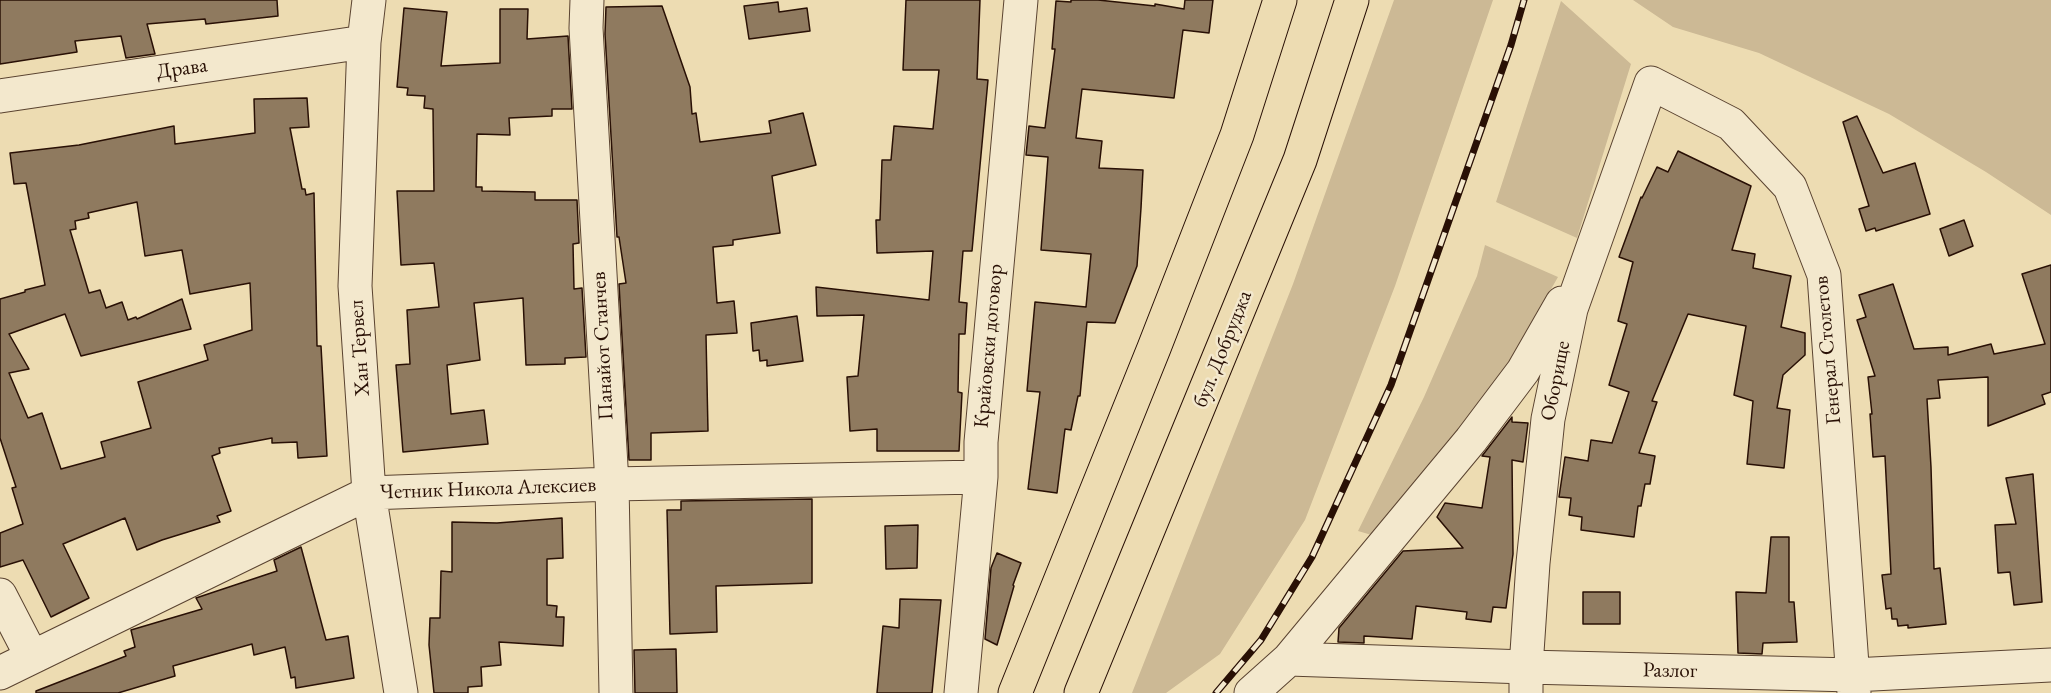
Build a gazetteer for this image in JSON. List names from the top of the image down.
{
  "streets": {
    "main road": ["бул. Добруджа"],
    "street": [
      "Драва",
      "Панайот Станчев",
      "Крайовски договор",
      "Хан Тервел",
      "Генерал Столетов",
      "Оборище",
      "Четник Никола Алексиев",
      "Разлог"
    ]
  },
  "crossings": [
    ["Драва", "Хан Тервел"],
    ["Панайот Станчев", "Четник Никола Алексиев"],
    ["Крайовски договор", "Четник Никола Алексиев"],
    ["Хан Тервел", "Четник Никола Алексиев"],
    ["Генерал Столетов", "Оборище"],
    ["Генерал Столетов", "Разлог"],
    ["Оборище", "Разлог"]
  ]
}
